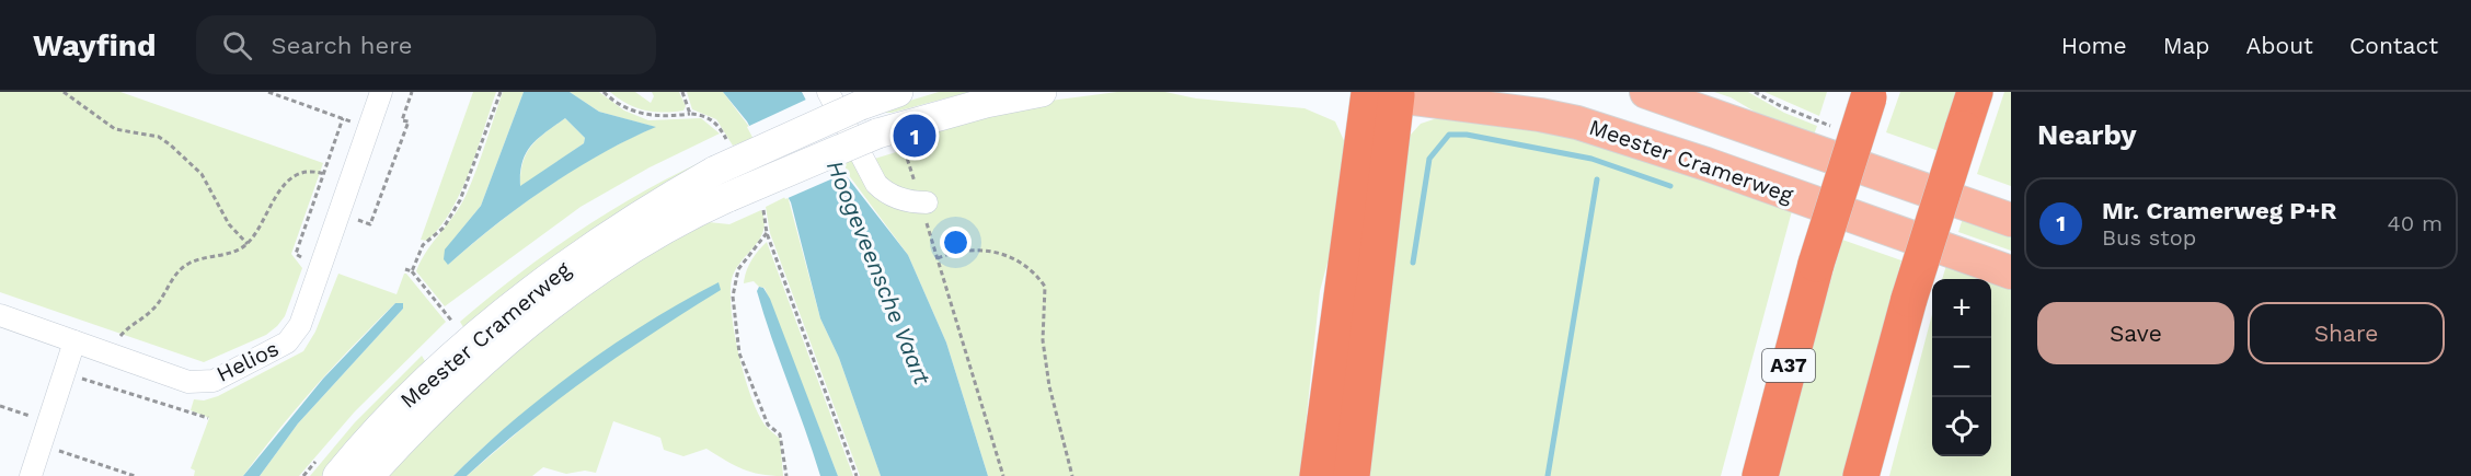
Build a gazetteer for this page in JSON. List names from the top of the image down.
{
  "streets": {
    "highway": ["A37"],
    "main road": ["Meester Cramerweg"],
    "street": ["Helios"]
  },
  "water": ["Hoogeveensche Vaart"],
  "page": {
    "header": "Wayfind",
    "search": "Search here",
    "nav": [
      "Home",
      "Map",
      "About",
      "Contact"
    ],
    "heading": "Nearby",
    "pins": "1",
    "list": [
      {
        "mark": "1",
        "name": "Mr. Cramerweg P+R",
        "note": "Bus stop",
        "value": "40 m"
      }
    ],
    "map_buttons": ["+", "−"],
    "buttons": ["Save", "Share"]
  }
}
